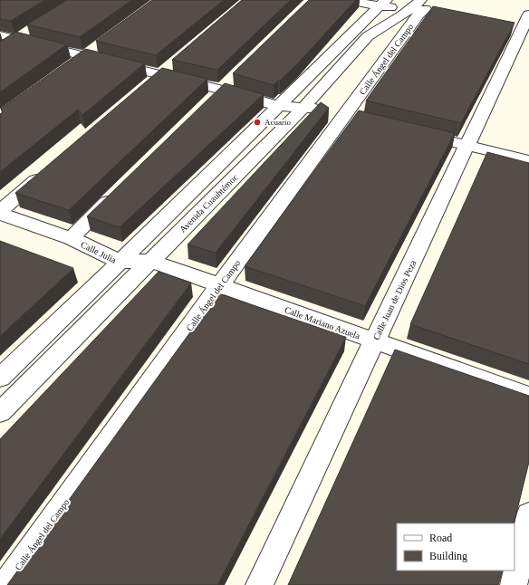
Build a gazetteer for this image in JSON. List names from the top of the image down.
{
  "streets": {
    "street": [
      "Calle Ángel del Campo",
      "Avenida Cuauhtémoc",
      "Calle Julia",
      "Calle Juan de Dios Peza",
      "Calle Mariano Azuela"
    ]
  },
  "crossings": [
    ["Calle Ángel del Campo", "Avenida Cuauhtémoc"],
    ["Calle Ángel del Campo", "Calle Julia"],
    ["Calle Ángel del Campo", "Calle Mariano Azuela"],
    ["Avenida Cuauhtémoc", "Calle Julia"],
    ["Calle Julia", "Calle Mariano Azuela"],
    ["Calle Juan de Dios Peza", "Calle Mariano Azuela"]
  ],
  "places": ["Acuario"],
  "legend": ["Road", "Building"]
}
